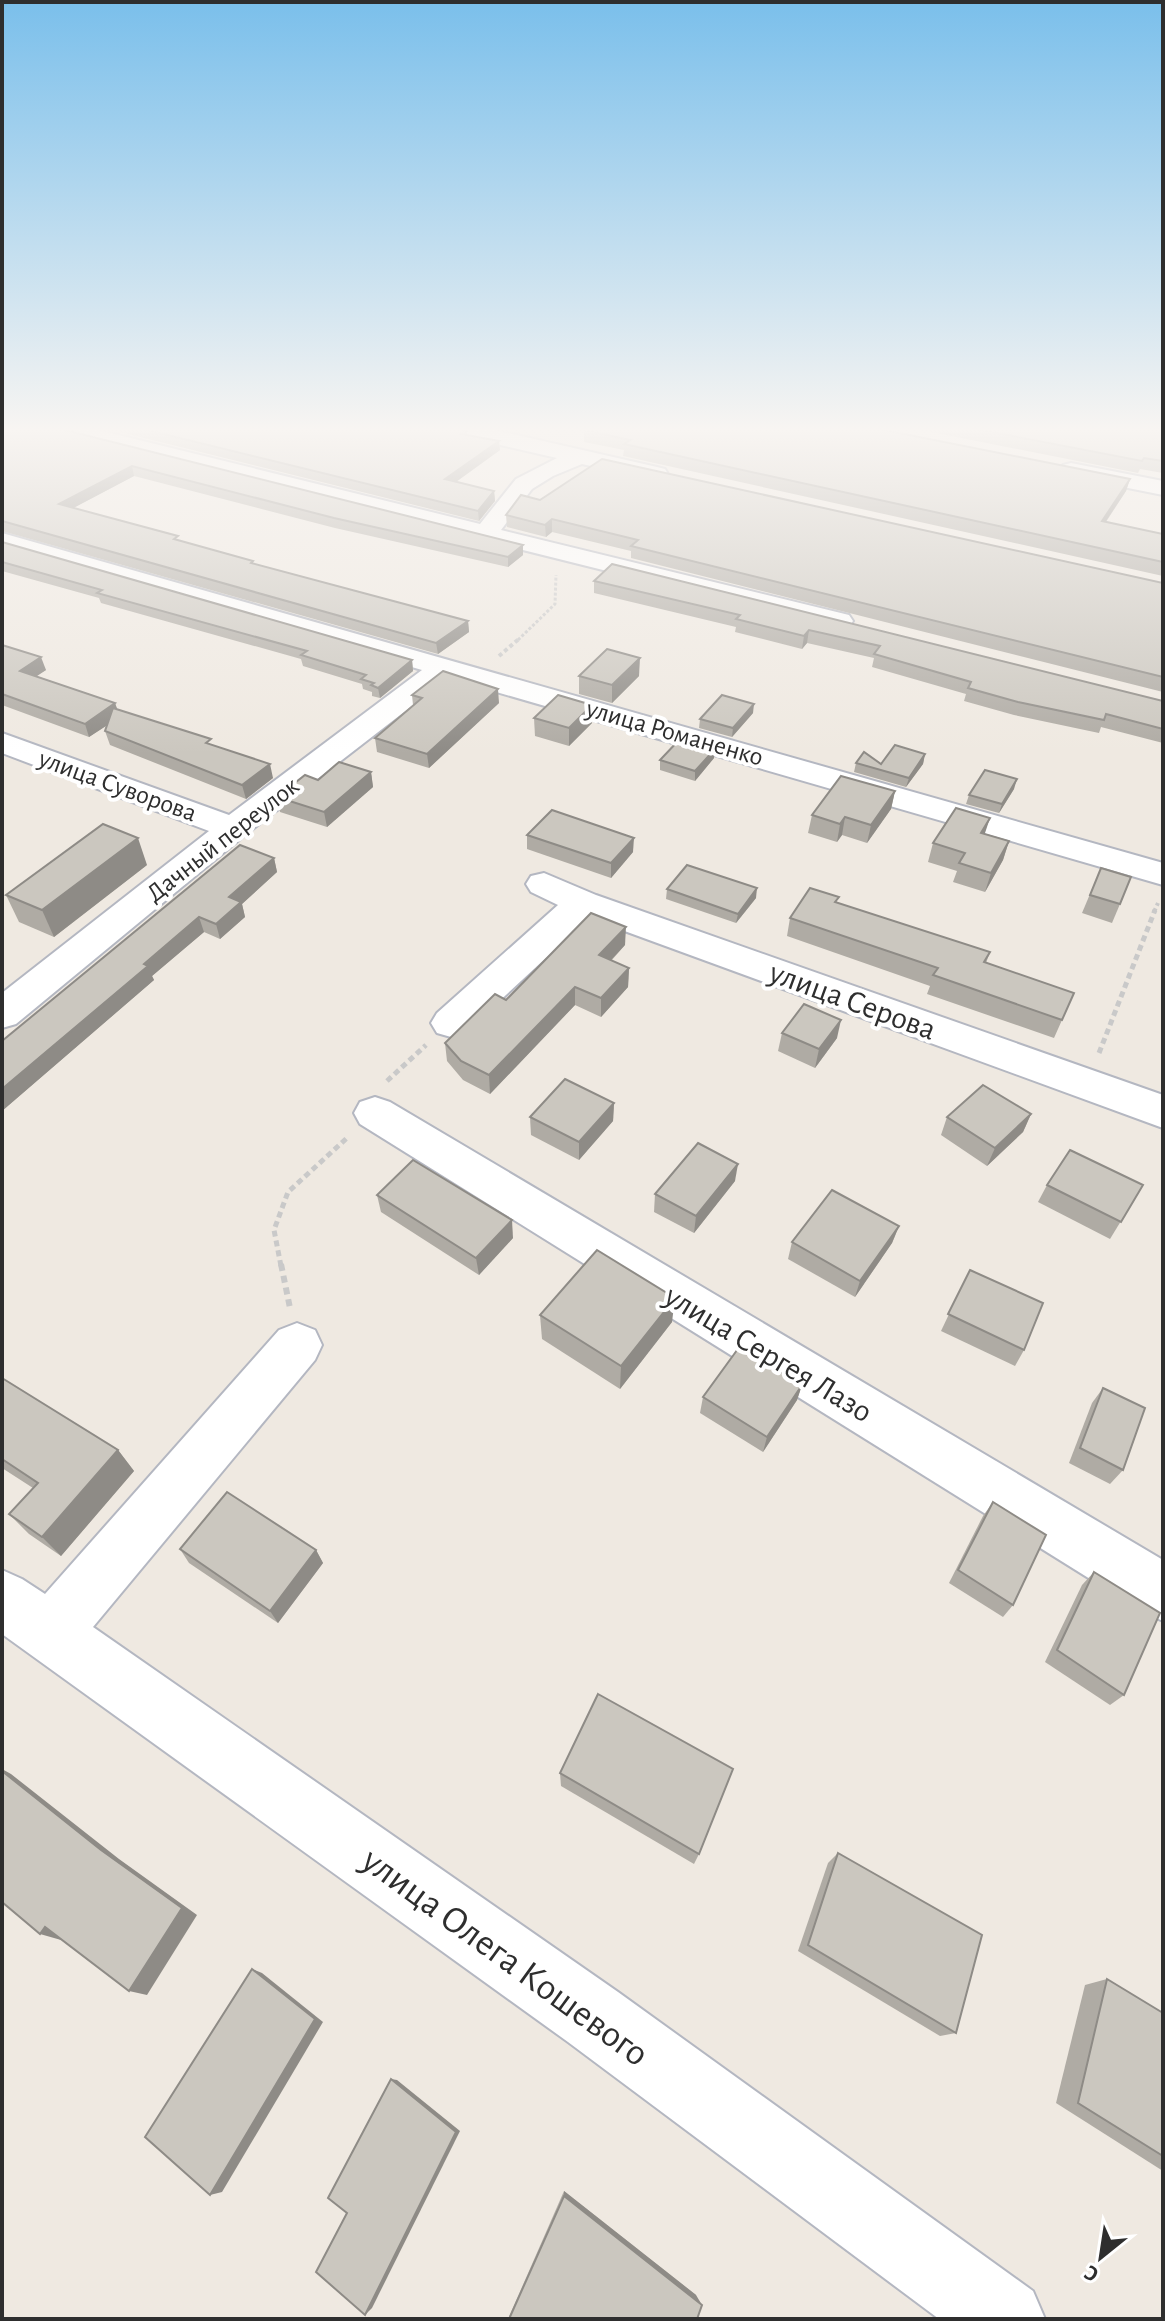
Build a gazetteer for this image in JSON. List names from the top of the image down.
{
  "streets": {
    "street": [
      "улица Романенко",
      "улица Суворова",
      "Дачный переулок",
      "улица Серова",
      "улица Сергея Лазо",
      "улица Олега Кошевого"
    ]
  },
  "crossings": [
    ["улица Романенко", "Дачный переулок"],
    ["улица Суворова", "Дачный переулок"]
  ],
  "north": "bottom left"
}
